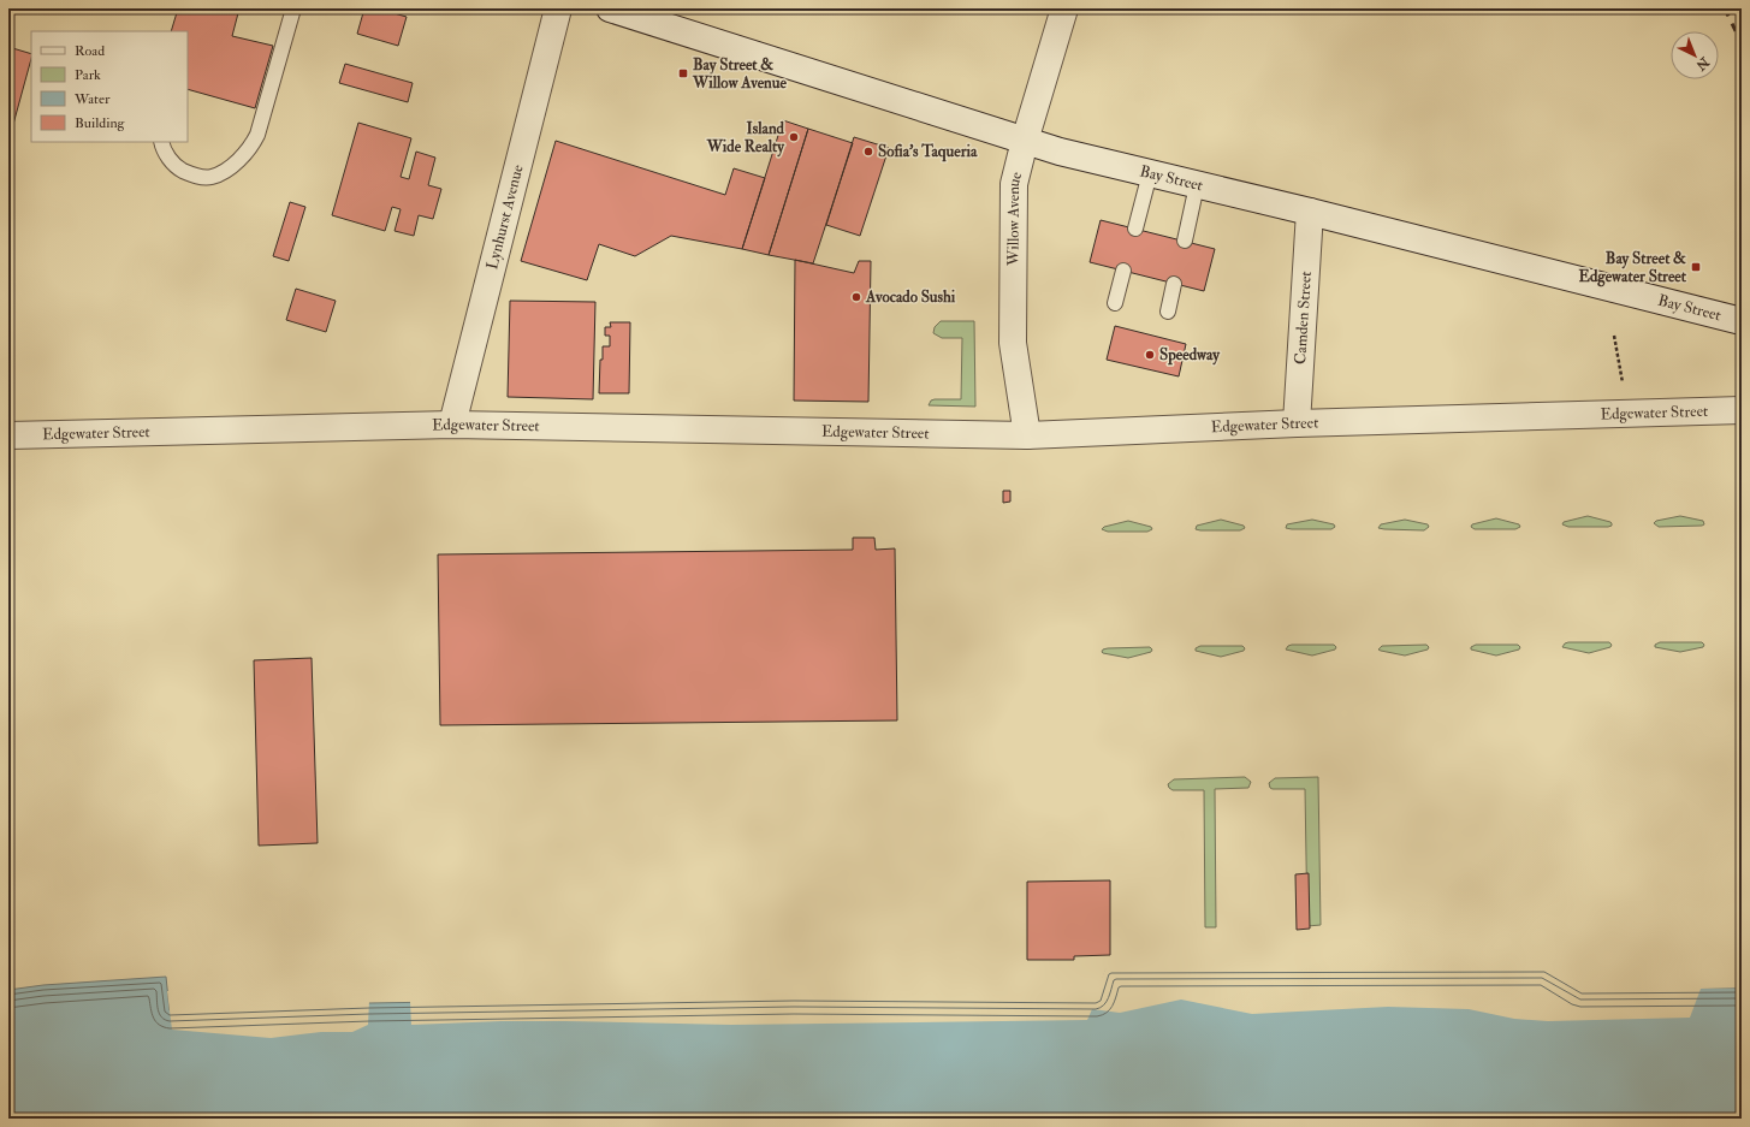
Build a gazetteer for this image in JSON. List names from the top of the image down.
{
  "streets": {
    "street": [
      "Bay Street",
      "Lynhurst Avenue",
      "Willow Avenue",
      "Camden Street",
      "Edgewater Street"
    ]
  },
  "crossings": [
    ["Bay Street", "Willow Avenue"],
    ["Bay Street", "Camden Street"],
    ["Lynhurst Avenue", "Edgewater Street"],
    ["Willow Avenue", "Edgewater Street"],
    ["Camden Street", "Edgewater Street"]
  ],
  "places": {
    "transit": ["Bay Street & Willow Avenue", "Bay Street & Edgewater Street"],
    "other": [
      "Island Wide Realty",
      "Sofia's Taqueria",
      "Avocado Sushi",
      "Speedway"
    ]
  },
  "legend": [
    "Road",
    "Park",
    "Water",
    "Building"
  ],
  "north": "bottom right"
}
